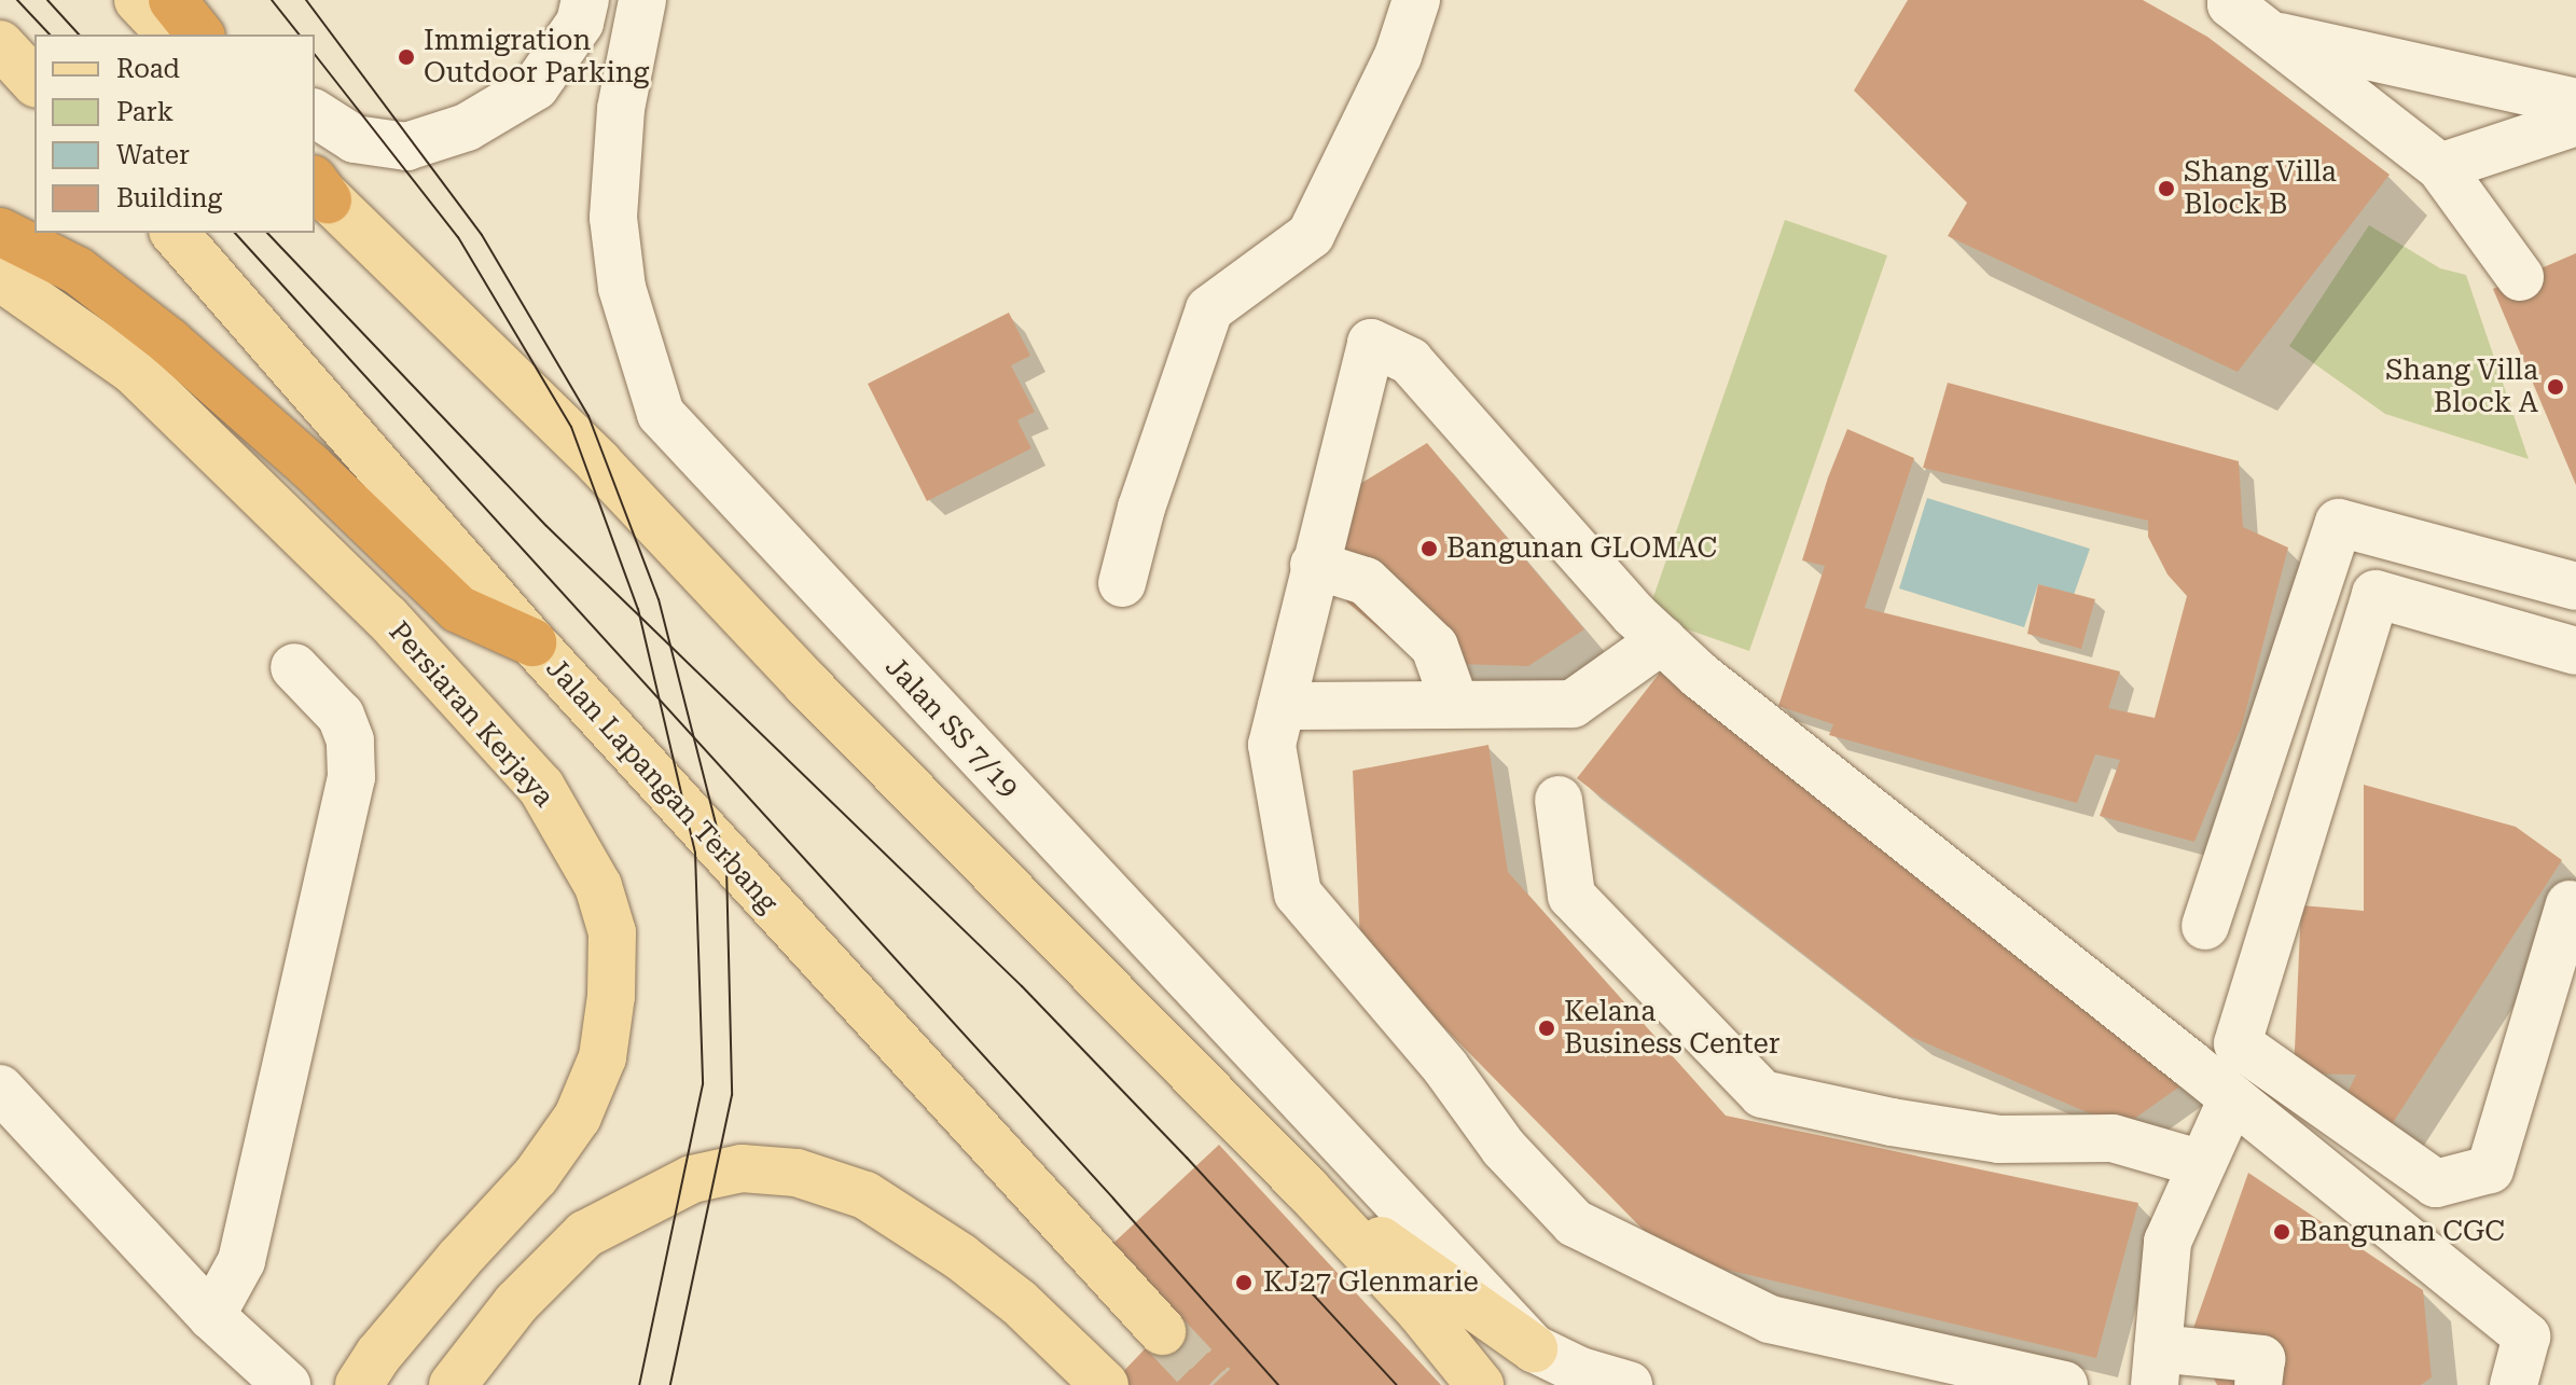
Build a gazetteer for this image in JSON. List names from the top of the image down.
{
  "streets": {
    "main road": ["Persiaran Kerjaya", "Jalan Lapangan Terbang"],
    "street": ["Jalan SS 7/19"]
  },
  "places": [
    "Immigration Outdoor Parking",
    "Shang Villa Block B",
    "Shang Villa Block A",
    "Bangunan GLOMAC",
    "Kelana Business Center",
    "Bangunan CGC",
    "KJ27 Glenmarie"
  ],
  "legend": [
    "Road",
    "Park",
    "Water",
    "Building"
  ]
}
